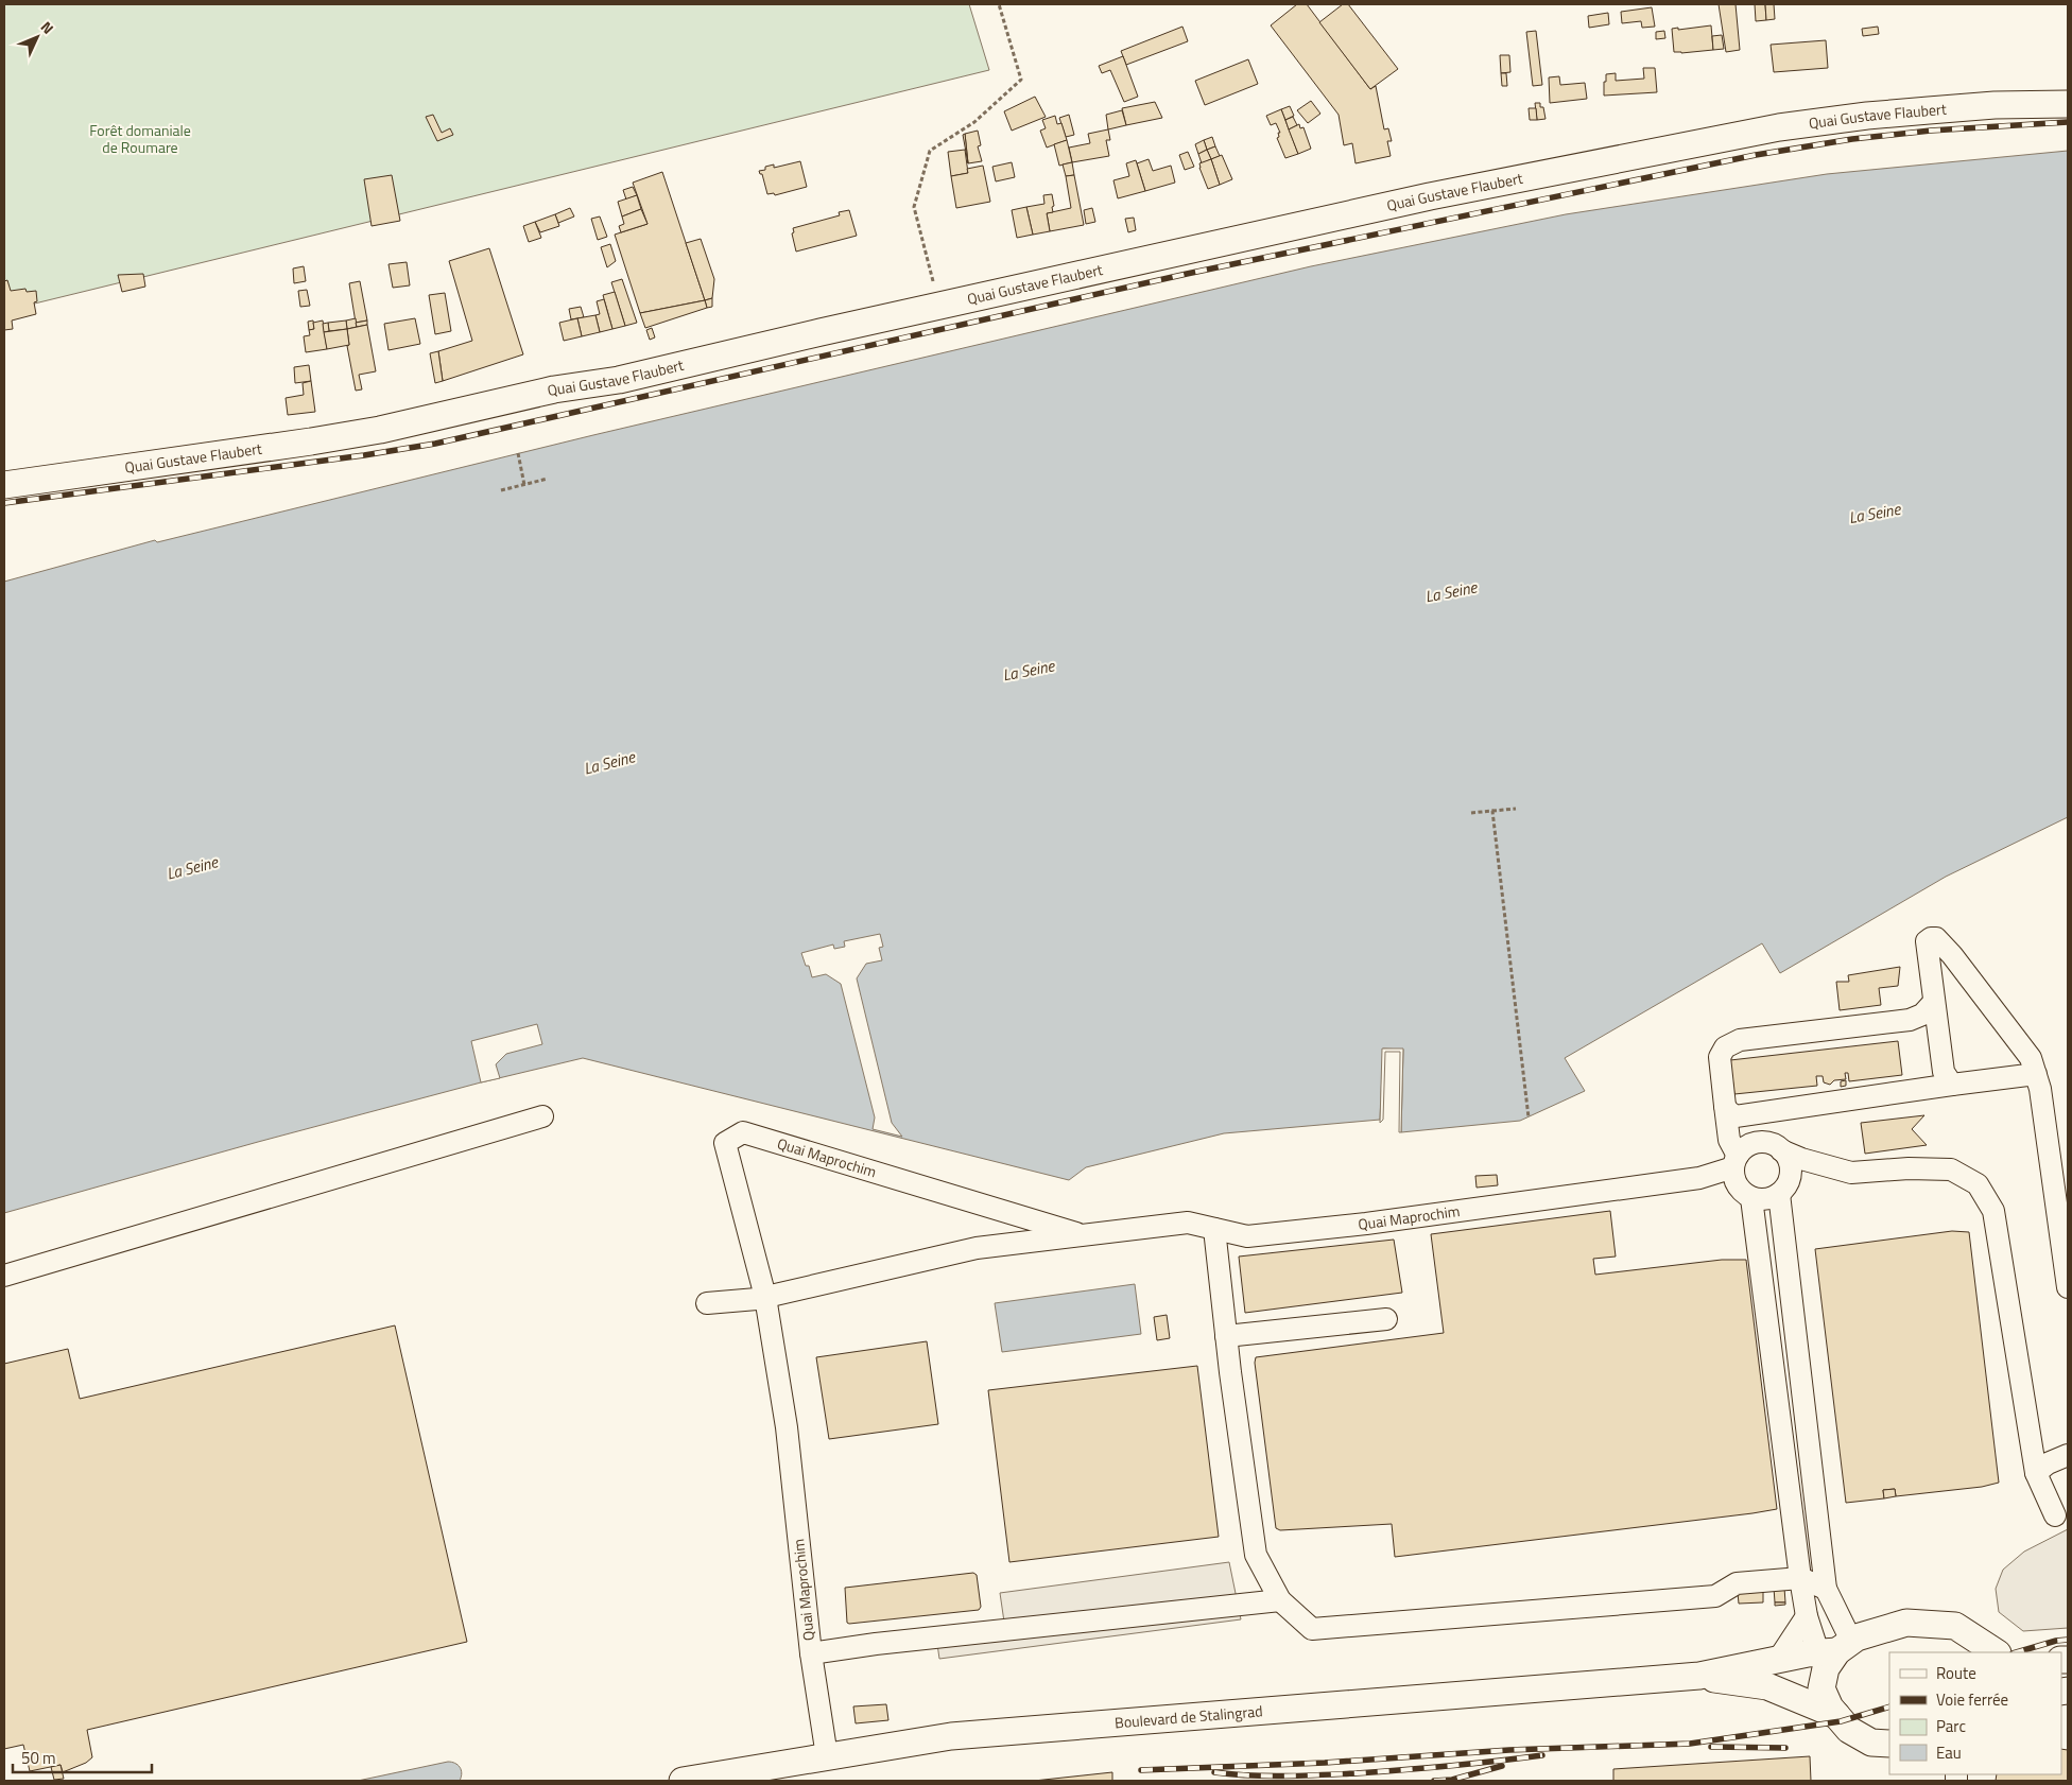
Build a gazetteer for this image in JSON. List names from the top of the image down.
{
  "streets": {
    "main road": ["Quai Gustave Flaubert", "Boulevard de Stalingrad"],
    "street": ["Quai Maprochim"]
  },
  "crossings": [
    ["Quai Maprochim", "Boulevard de Stalingrad"]
  ],
  "water": ["La Seine"],
  "parks": ["Forêt domaniale de Roumare"],
  "legend": [
    "Route",
    "Voie ferrée",
    "Parc",
    "Eau"
  ],
  "scale_bar": "50 m",
  "north": "top right"
}
